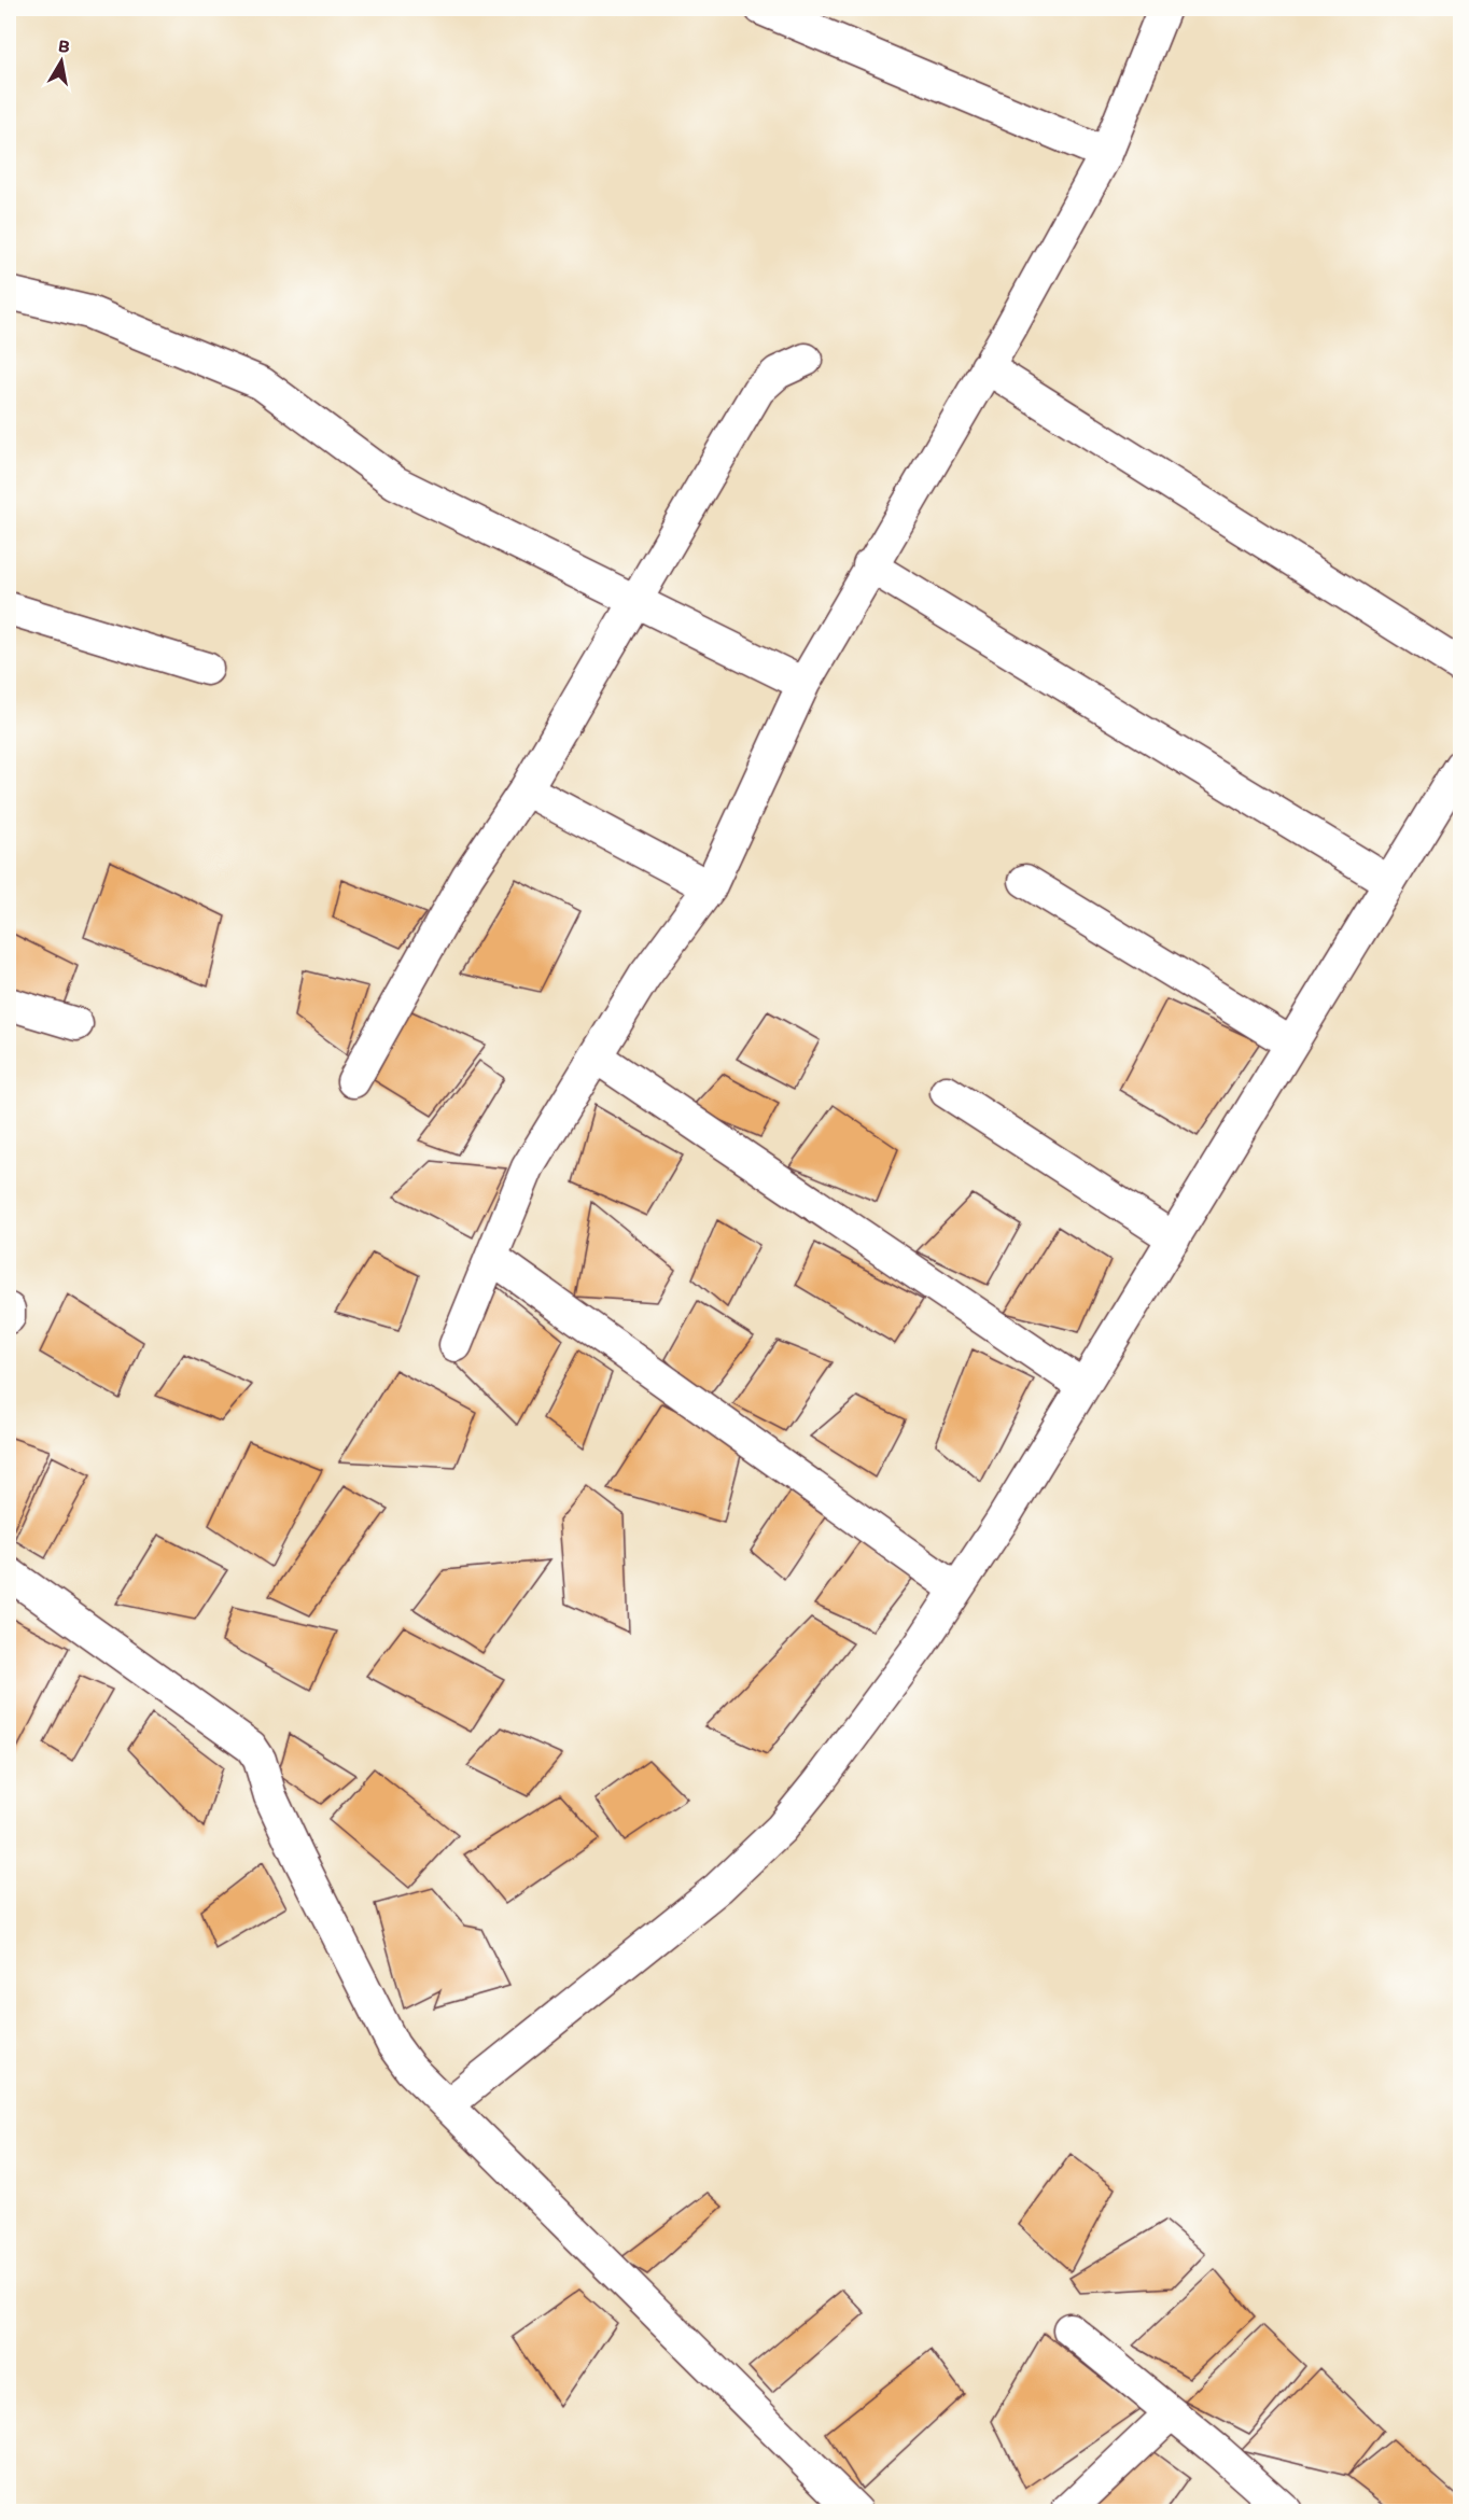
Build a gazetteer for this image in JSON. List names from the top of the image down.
{
  "north": "top"
}
